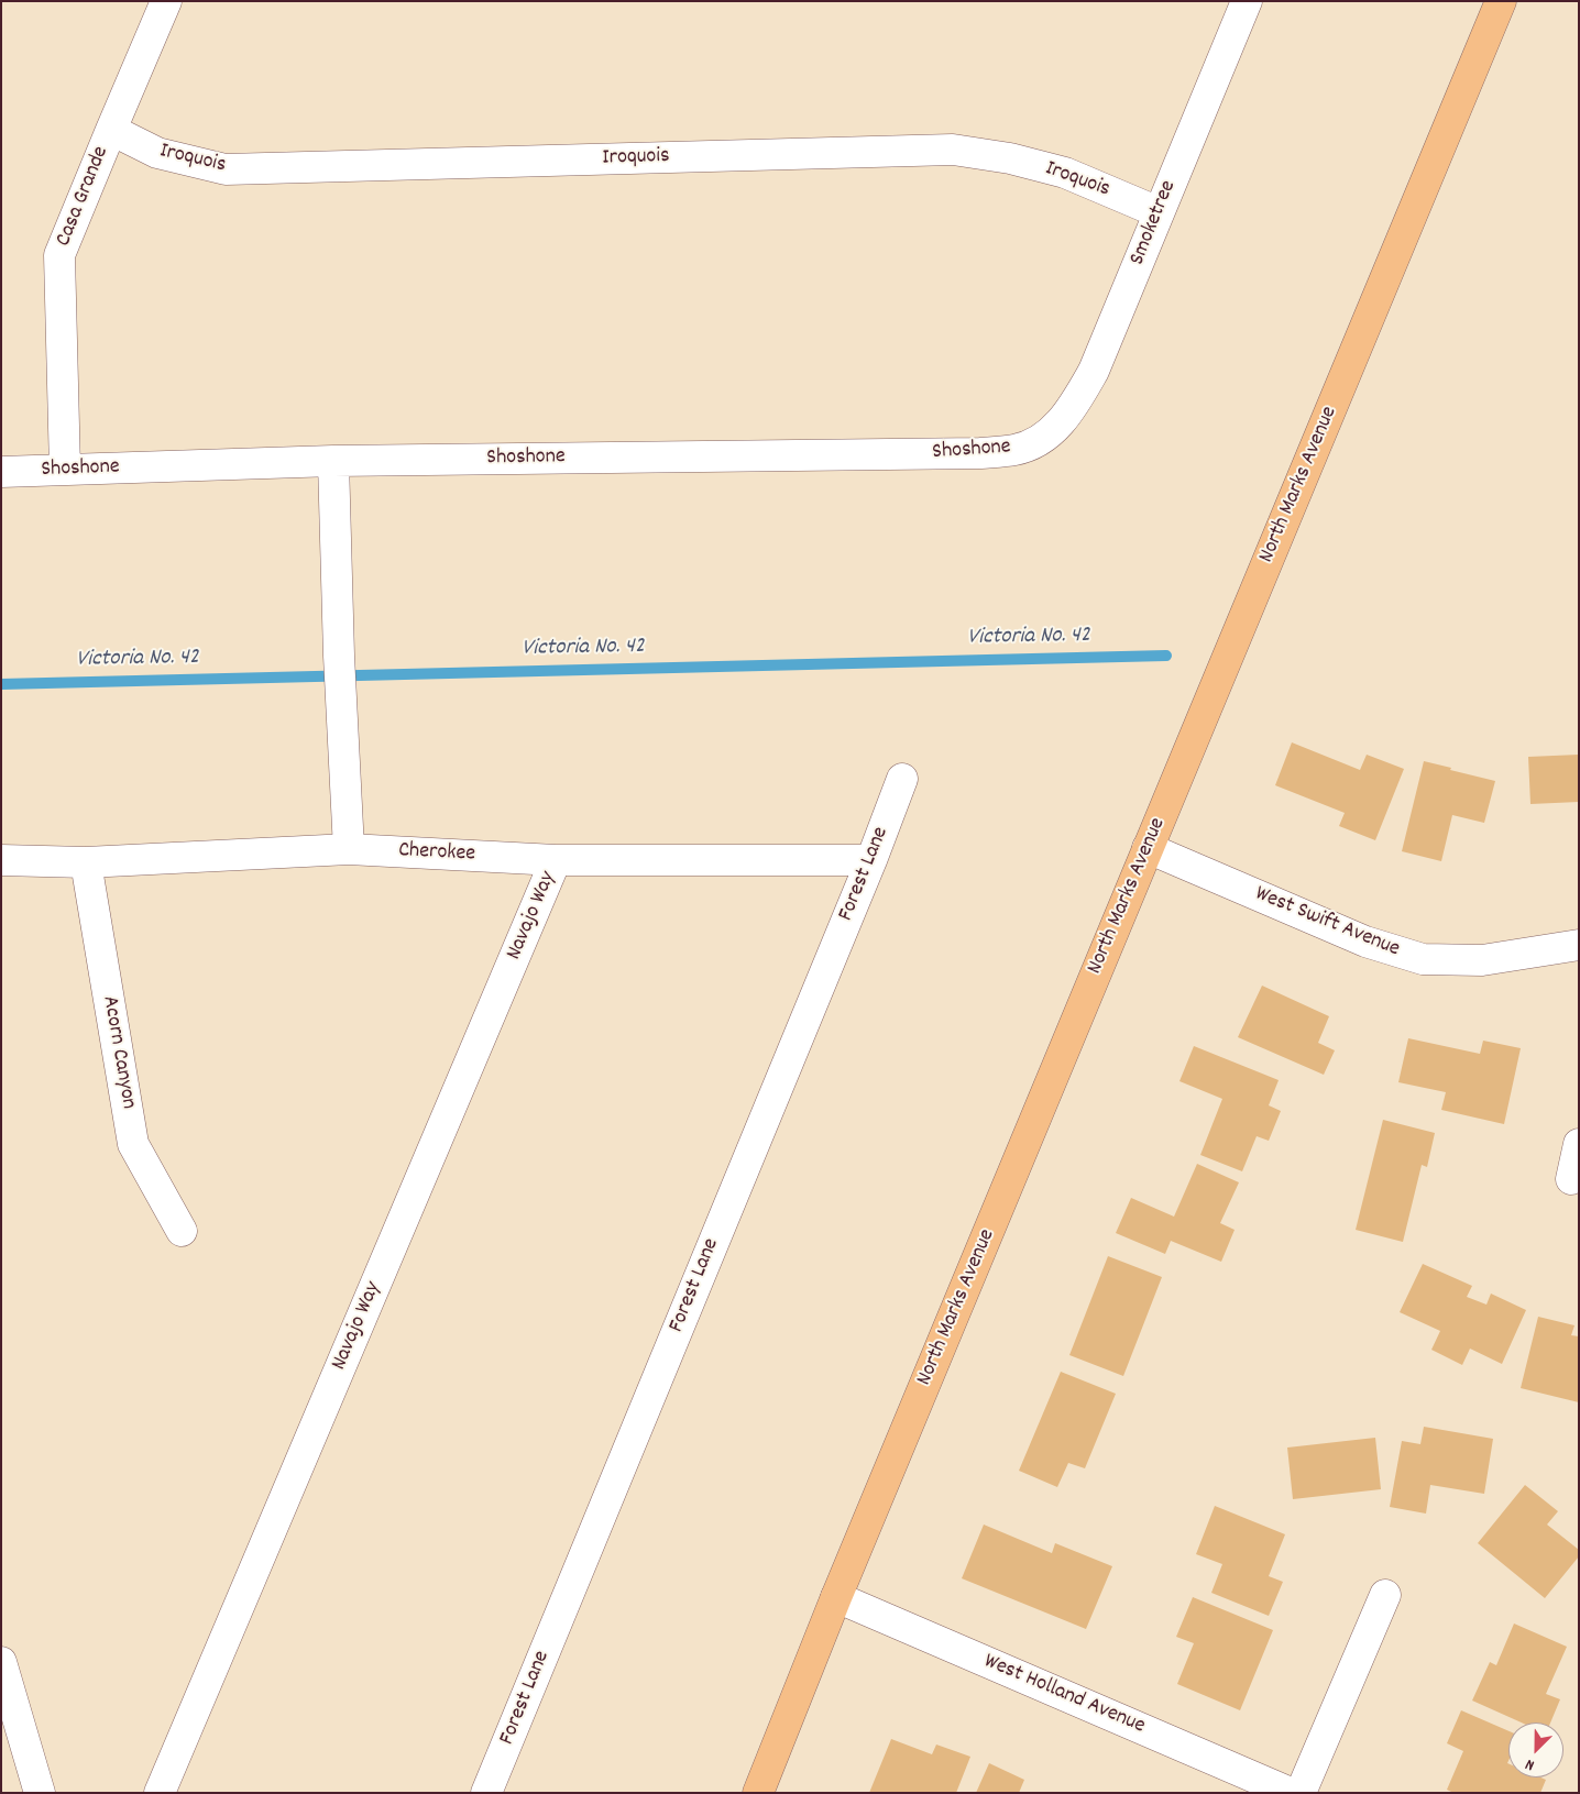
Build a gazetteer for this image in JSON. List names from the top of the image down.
{
  "streets": {
    "main road": ["North Marks Avenue"],
    "street": [
      "Iroquois",
      "Casa Grande",
      "Smoketree",
      "Shoshone",
      "Cherokee",
      "Forest Lane",
      "Navajo Way",
      "West Swift Avenue",
      "Acorn Canyon",
      "West Holland Avenue"
    ]
  },
  "crossings": [
    ["Iroquois", "Casa Grande"],
    ["Iroquois", "Smoketree"],
    ["Casa Grande", "Shoshone"],
    ["Smoketree", "Shoshone"],
    ["North Marks Avenue", "West Swift Avenue"],
    ["North Marks Avenue", "West Holland Avenue"],
    ["Cherokee", "Forest Lane"],
    ["Cherokee", "Navajo Way"],
    ["Cherokee", "Acorn Canyon"]
  ],
  "water": ["Victoria No. 42"],
  "north": "bottom left"
}
